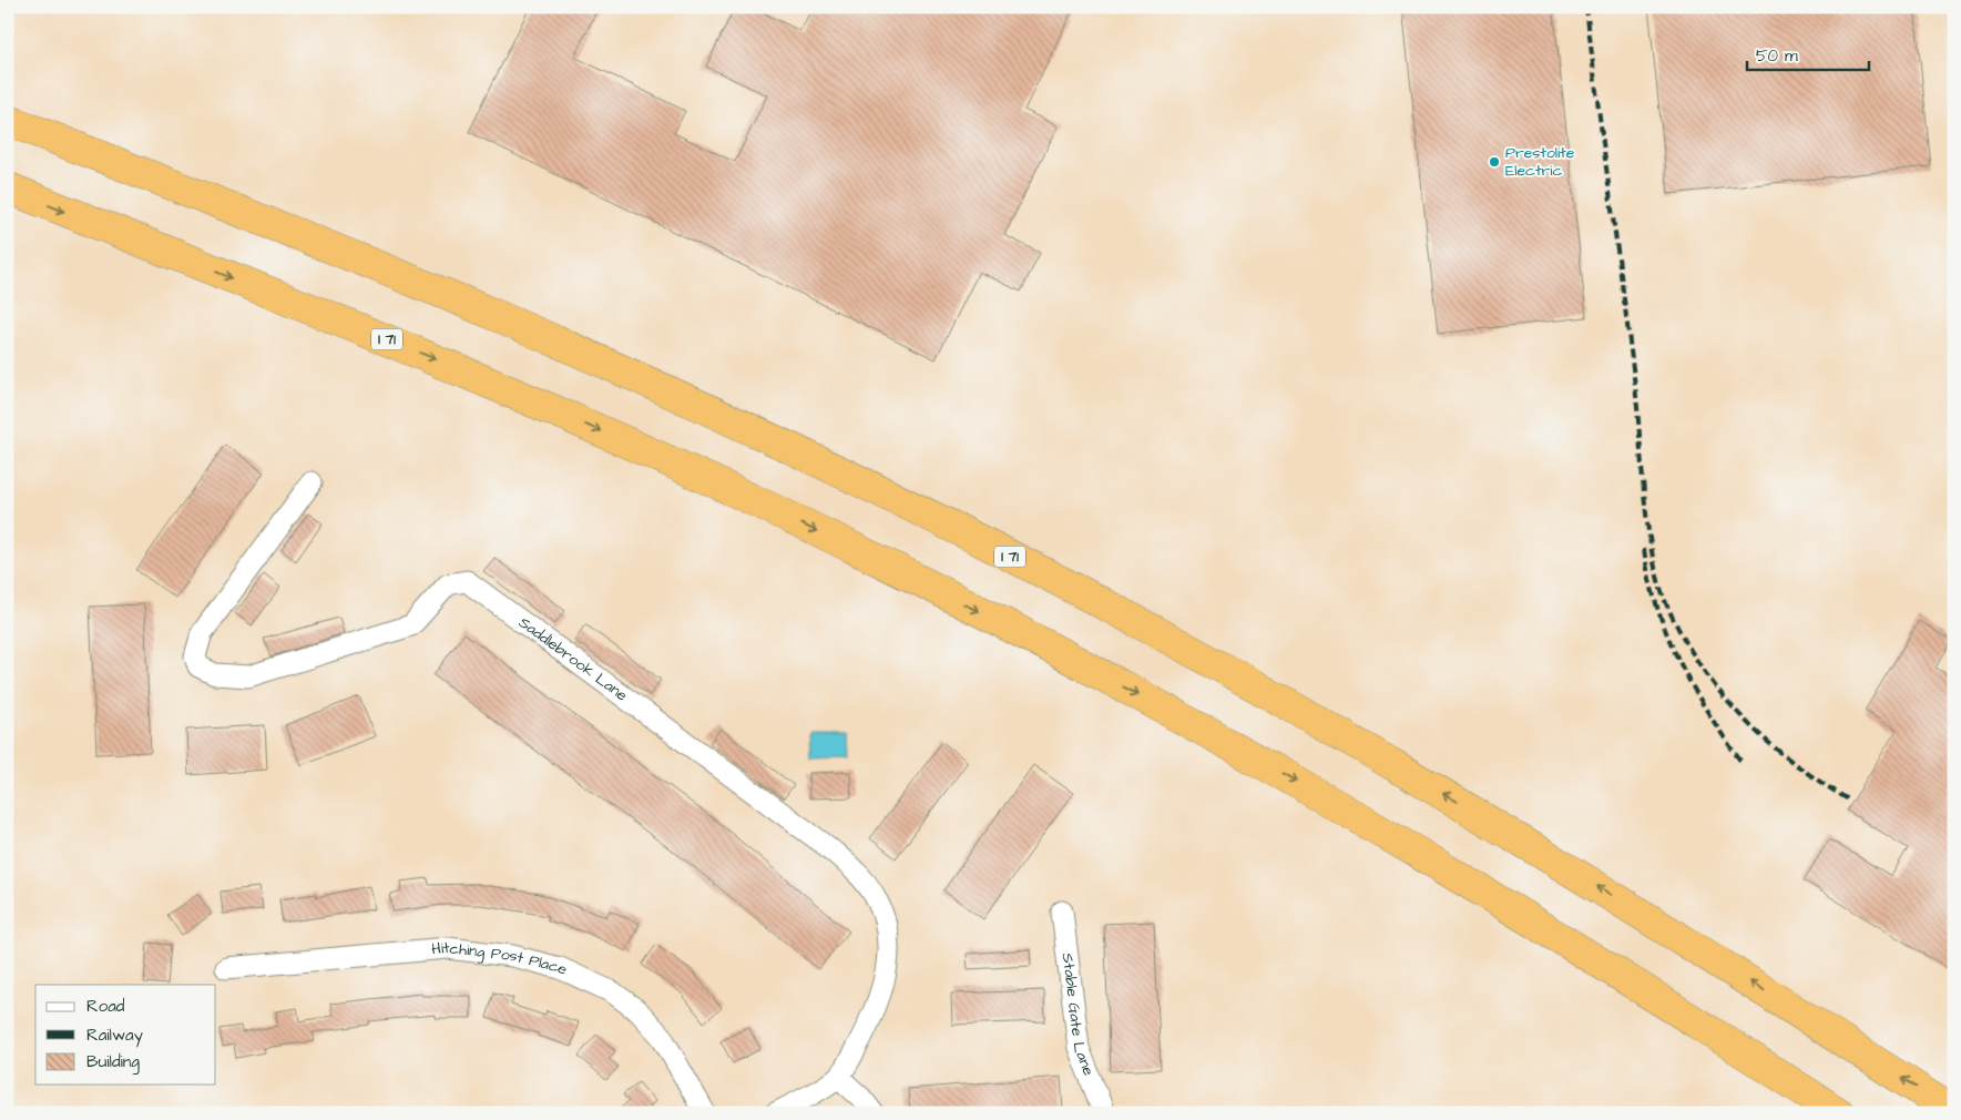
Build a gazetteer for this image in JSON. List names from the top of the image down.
{
  "streets": {
    "highway": ["I 71"],
    "street": ["Saddlebrook Lane", "Hitching Post Place", "Stable Gate Lane"]
  },
  "places": ["Prestolite Electric"],
  "legend": ["Road", "Railway", "Building"],
  "scale_bar": "50 m"
}
